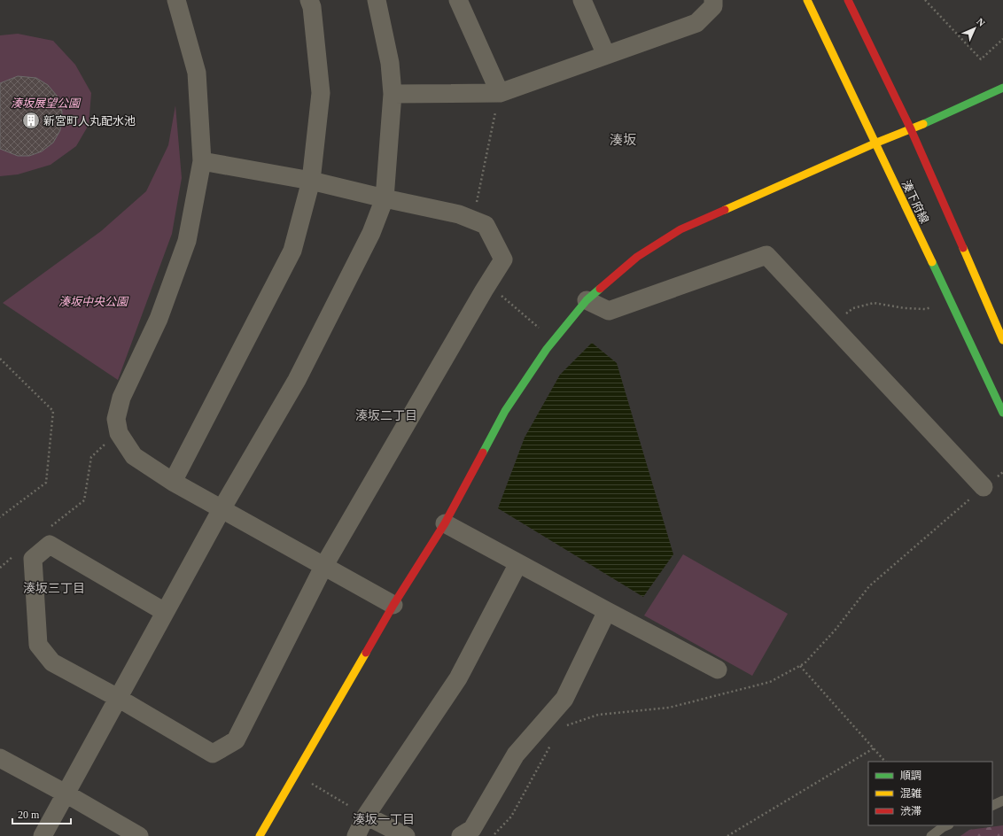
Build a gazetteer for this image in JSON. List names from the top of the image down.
{
  "streets": {
    "street": ["湊下府線"]
  },
  "districts": [
    "湊坂",
    "湊坂二丁目",
    "湊坂三丁目",
    "湊坂一丁目"
  ],
  "parks": ["湊坂展望公園", "湊坂中央公園"],
  "places": {
    "building": ["新宮町人丸配水池"]
  },
  "legend": ["順調", "混雑", "渋滞"],
  "scale_bar": "20 m",
  "north": "top right"
}
